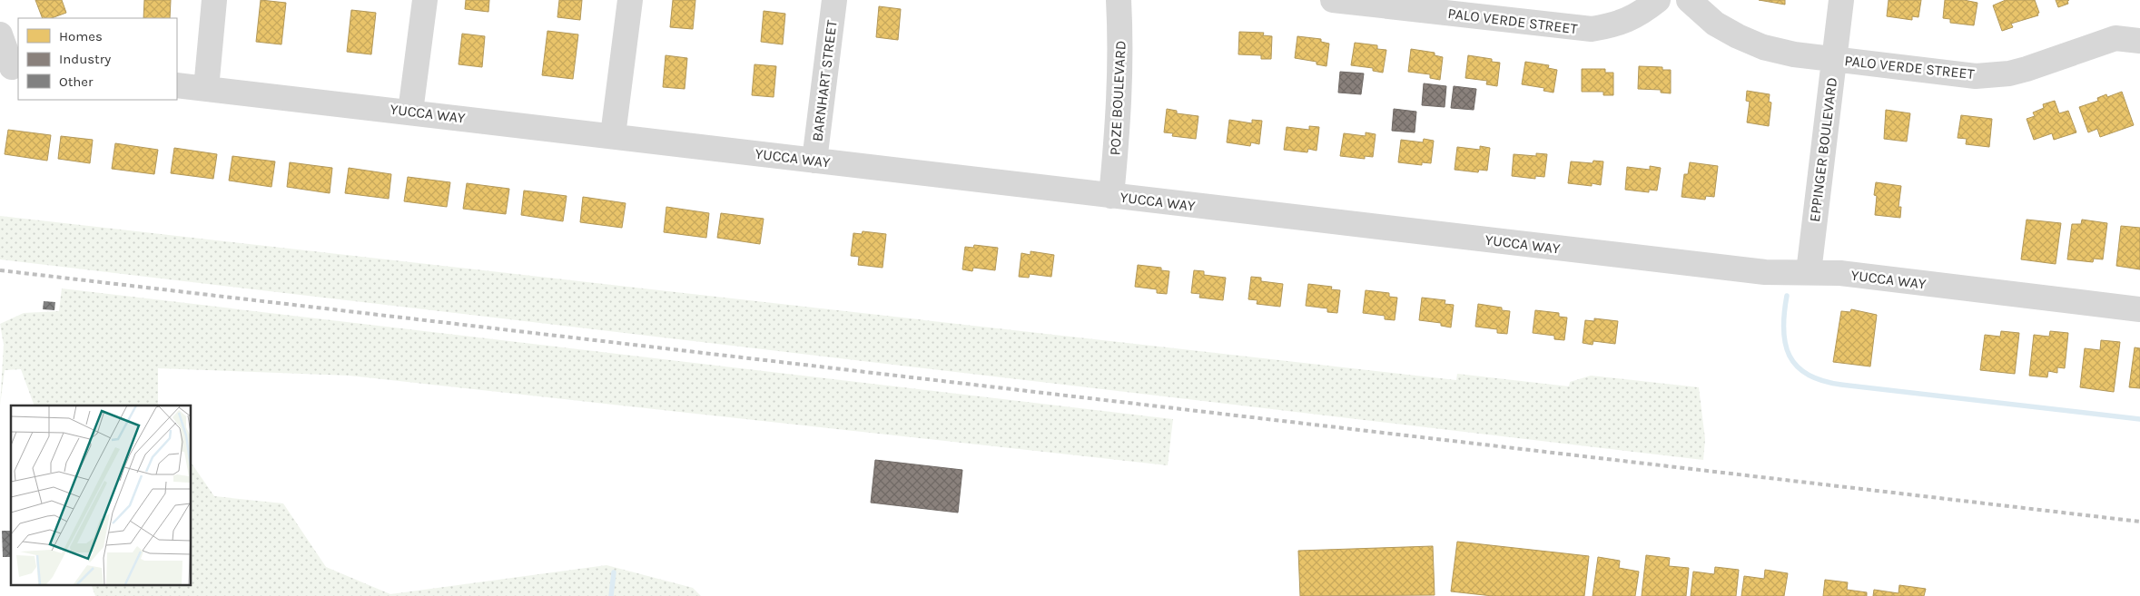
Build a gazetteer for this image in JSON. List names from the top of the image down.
{
  "streets": {
    "street": [
      "PALO VERDE STREET",
      "BARNHART STREET",
      "POZE BOULEVARD",
      "YUCCA WAY",
      "EPPINGER BOULEVARD"
    ]
  },
  "crossings": [
    ["PALO VERDE STREET", "EPPINGER BOULEVARD"],
    ["BARNHART STREET", "YUCCA WAY"],
    ["POZE BOULEVARD", "YUCCA WAY"],
    ["YUCCA WAY", "EPPINGER BOULEVARD"]
  ],
  "legend": ["Homes", "Industry", "Other"]
}
